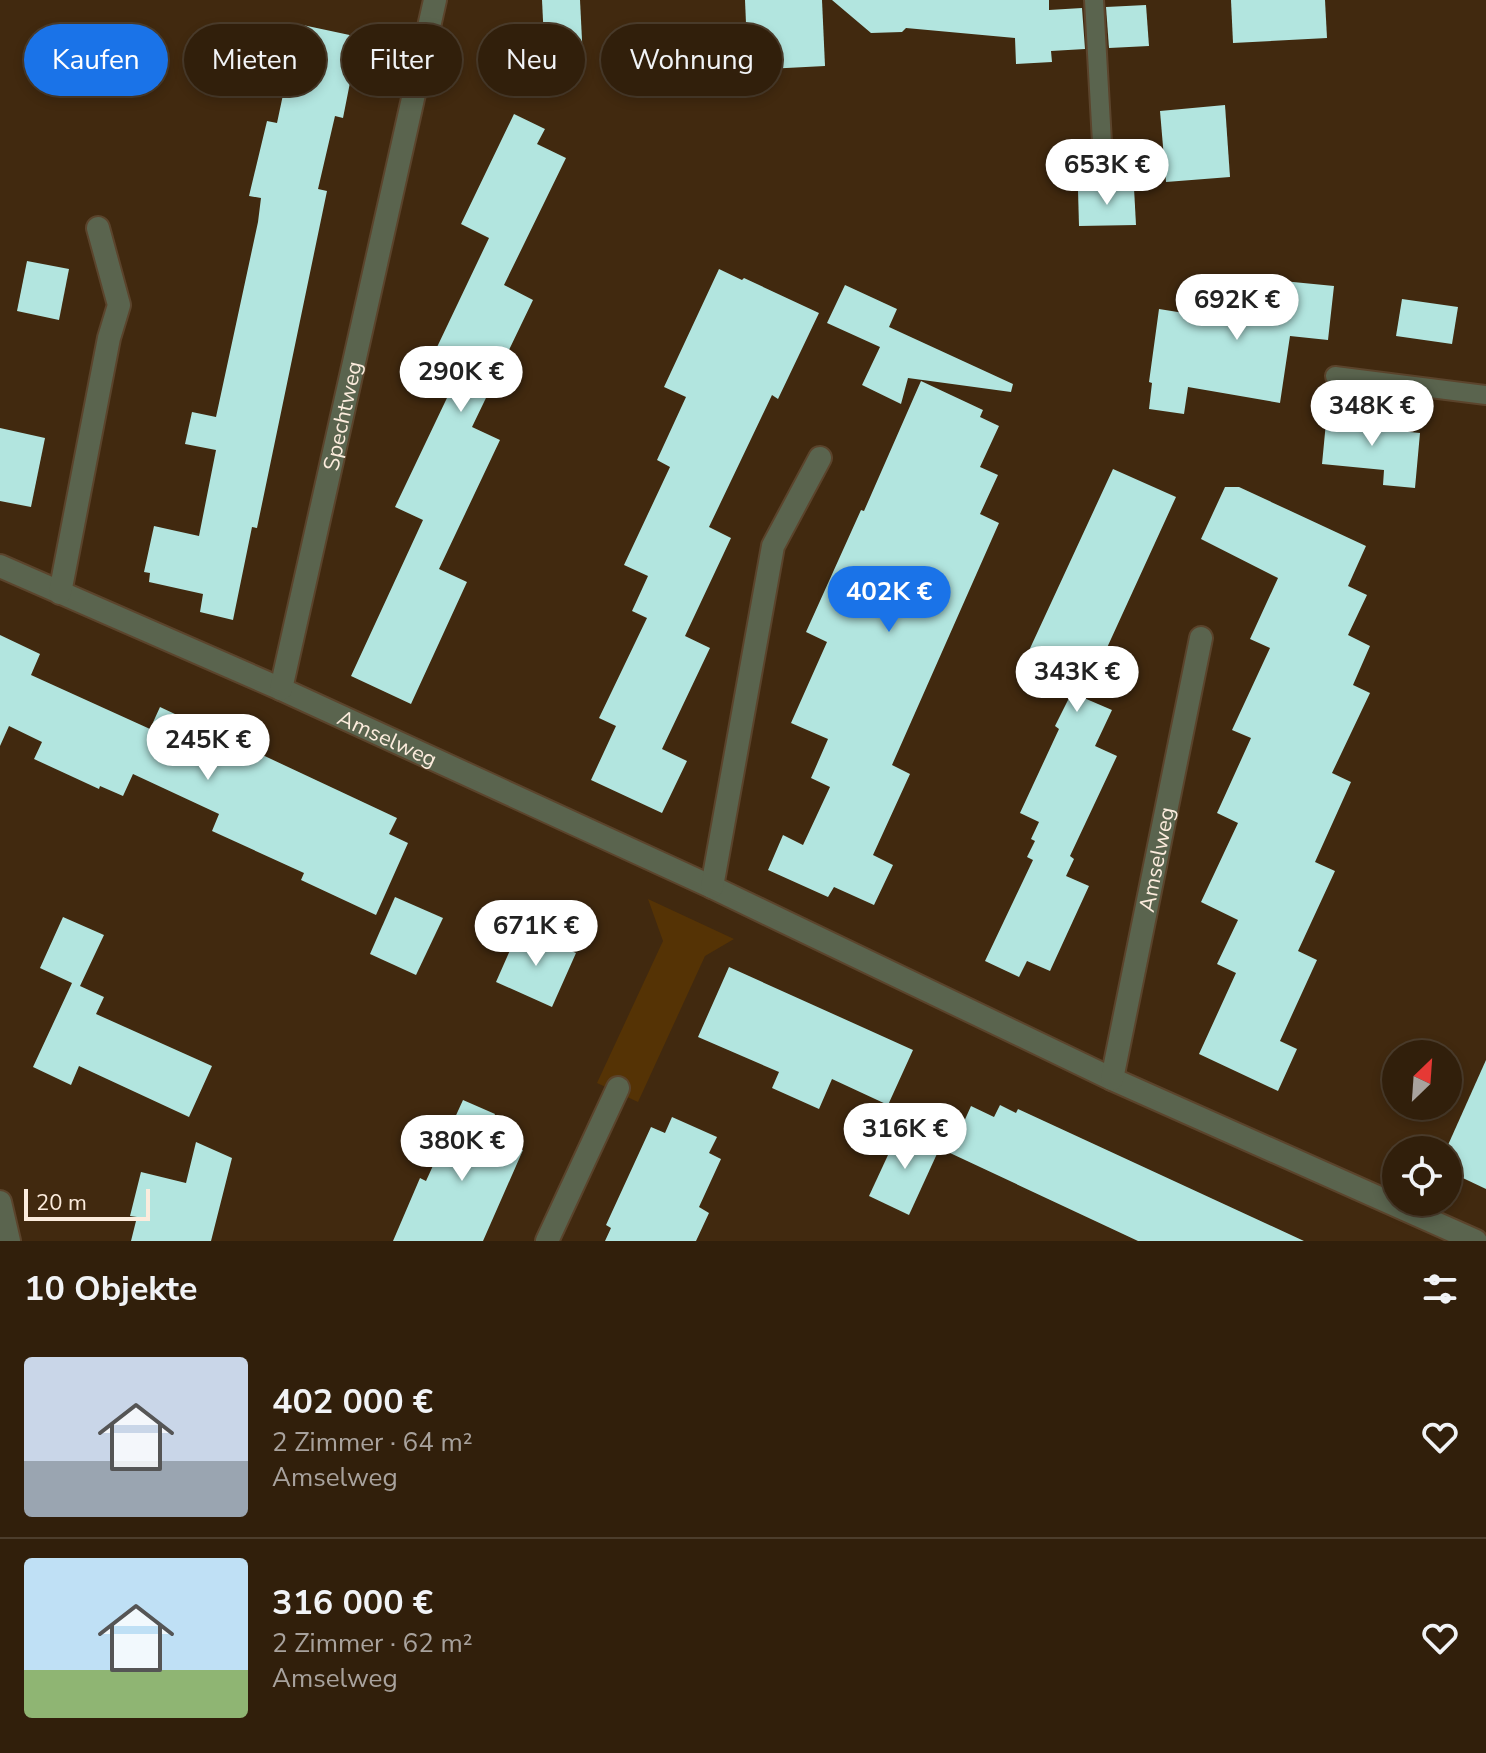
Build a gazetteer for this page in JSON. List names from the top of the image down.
{
  "streets": {
    "street": ["Spechtweg", "Amselweg"]
  },
  "crossings": [
    ["Spechtweg", "Amselweg"]
  ],
  "scale_bar": "20 m",
  "north": "top right",
  "page": {
    "chip": [
      "Kaufen",
      "Mieten",
      "Filter",
      "Neu",
      "Wohnung"
    ],
    "price": [
      "653K €",
      "692K €",
      "290K €",
      "348K €",
      "402K €",
      "343K €",
      "245K €",
      "671K €",
      "316K €",
      "380K €"
    ],
    "scale": "20 m",
    "heading": "10 Objekte",
    "list": [
      {
        "name": "402 000 €",
        "note": "2 Zimmer · 64 m² · Amselweg"
      },
      {
        "name": "316 000 €",
        "note": "2 Zimmer · 62 m² · Amselweg"
      }
    ]
  }
}
